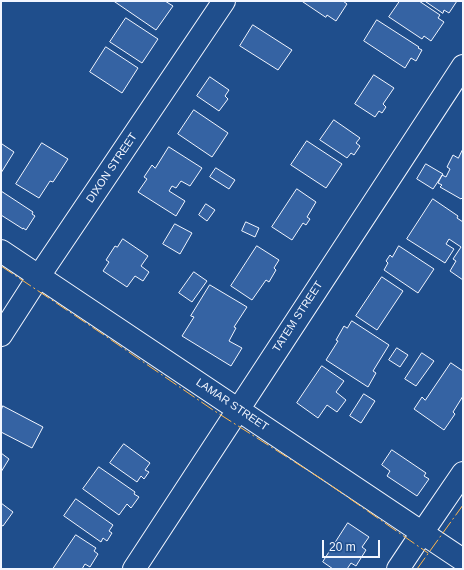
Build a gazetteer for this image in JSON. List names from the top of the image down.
{
  "streets": {
    "street": ["DIXON STREET", "TATEM STREET", "LAMAR STREET"]
  },
  "crossings": [
    ["DIXON STREET", "LAMAR STREET"],
    ["TATEM STREET", "LAMAR STREET"]
  ],
  "scale_bar": "20 m"
}
